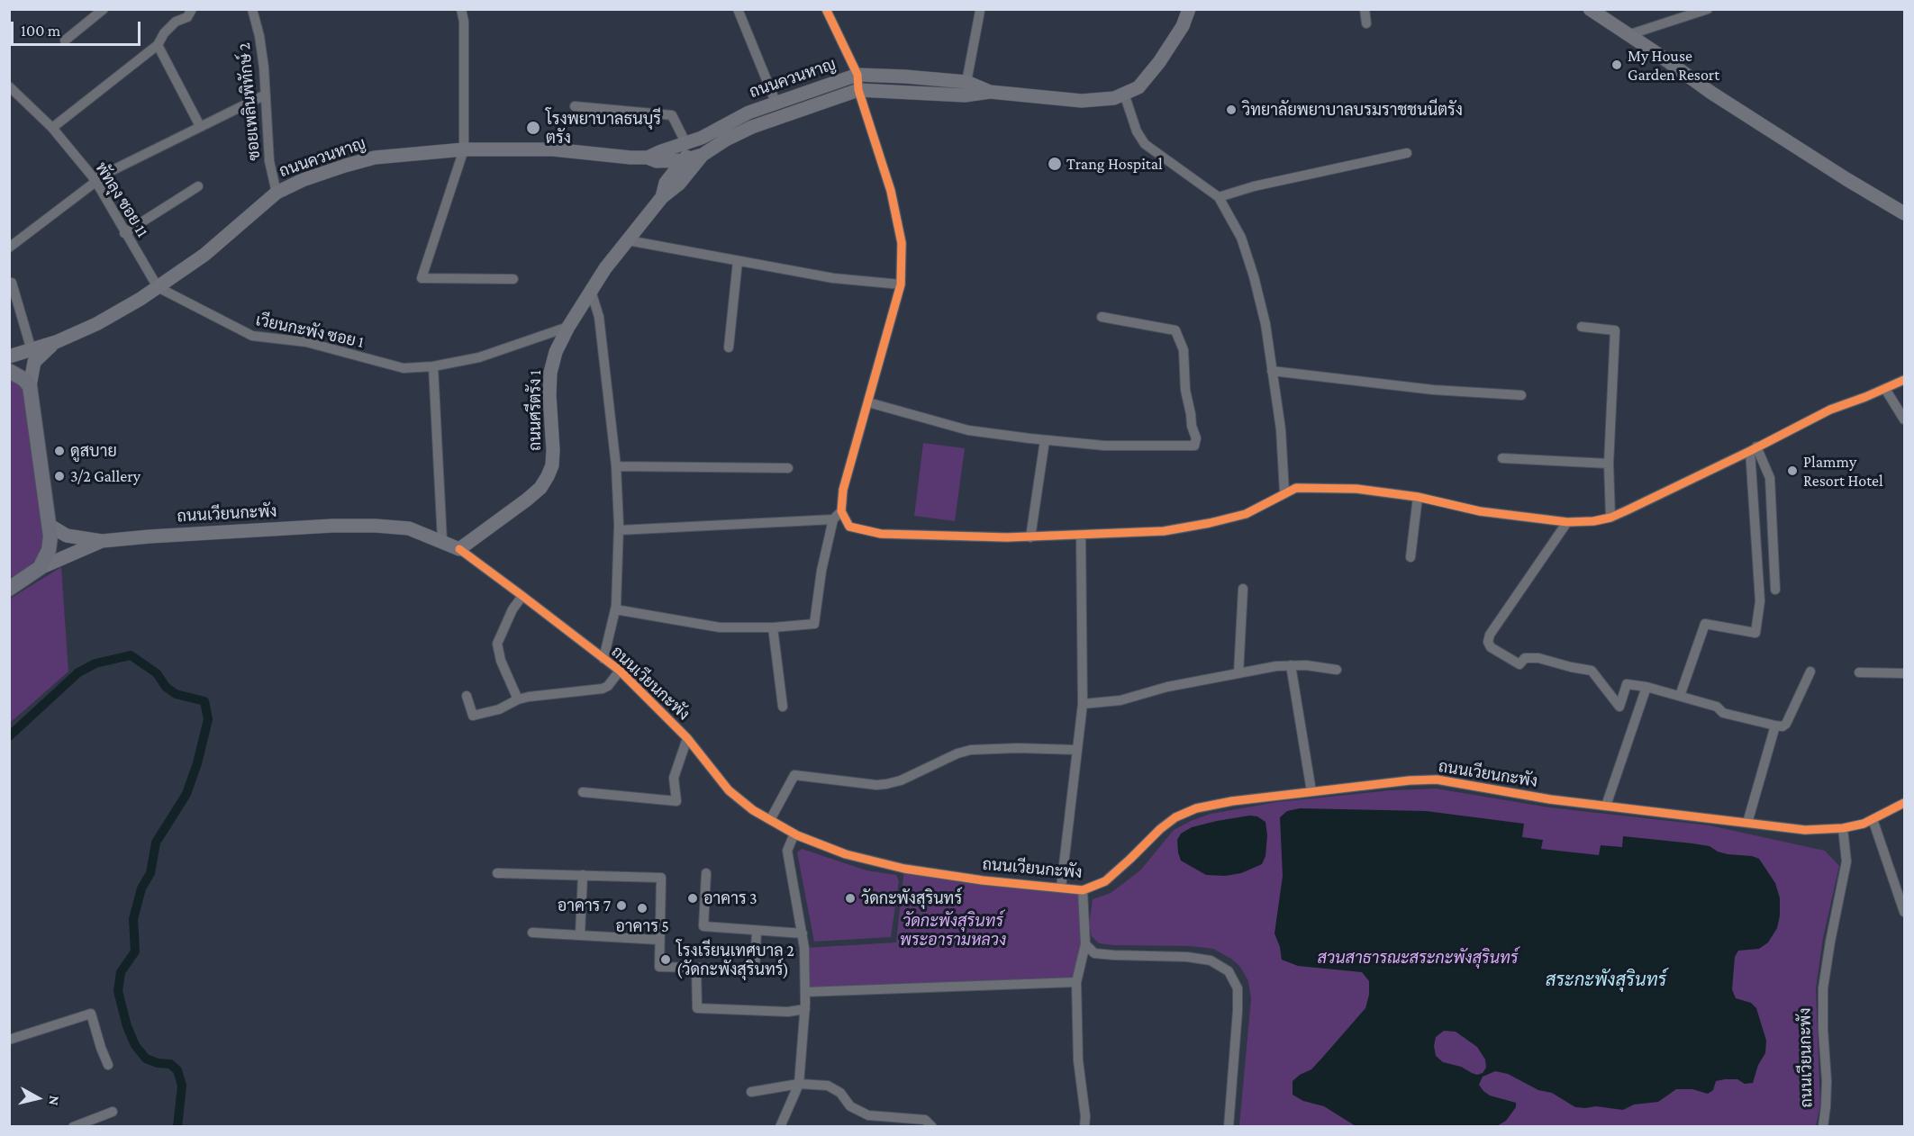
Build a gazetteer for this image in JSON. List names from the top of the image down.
{
  "streets": {
    "main road": ["ถนนควนหาญ", "ถนนศรีตรัง 1", "ถนนเวียนกะพัง"],
    "street": ["ซอยเพลินพิทักษ์ 2", "พัทลุง ซอย 11", "เวียนกะพัง ซอย 1"]
  },
  "crossings": [
    ["ถนนควนหาญ", "ซอยเพลินพิทักษ์ 2"],
    ["ถนนควนหาญ", "พัทลุง ซอย 11"],
    ["ถนนควนหาญ", "เวียนกะพัง ซอย 1"],
    ["ถนนควนหาญ", "ถนนศรีตรัง 1"],
    ["พัทลุง ซอย 11", "เวียนกะพัง ซอย 1"],
    ["เวียนกะพัง ซอย 1", "ถนนศรีตรัง 1"],
    ["ถนนศรีตรัง 1", "ถนนเวียนกะพัง"]
  ],
  "water": ["สระกะพังสุรินทร์"],
  "parks": ["วัดกะพังสุรินทร์ พระอารามหลวง", "สวนสาธารณะสระกะพังสุรินทร์"],
  "places": [
    "My House Garden Resort",
    "วิทยาลัยพยาบาลบรมราชชนนีตรัง",
    "โรงพยาบาลธนบุรี ตรัง",
    "Trang Hospital",
    "ดูสบาย",
    "Plammy Resort Hotel",
    "3/2 Gallery",
    "อาคาร 3",
    "วัดกะพังสุรินทร์",
    "อาคาร 7",
    "อาคาร 5",
    "โรงเรียนเทศบาล 2 (วัดกะพังสุรินทร์)"
  ],
  "scale_bar": "100 m",
  "north": "right"
}
